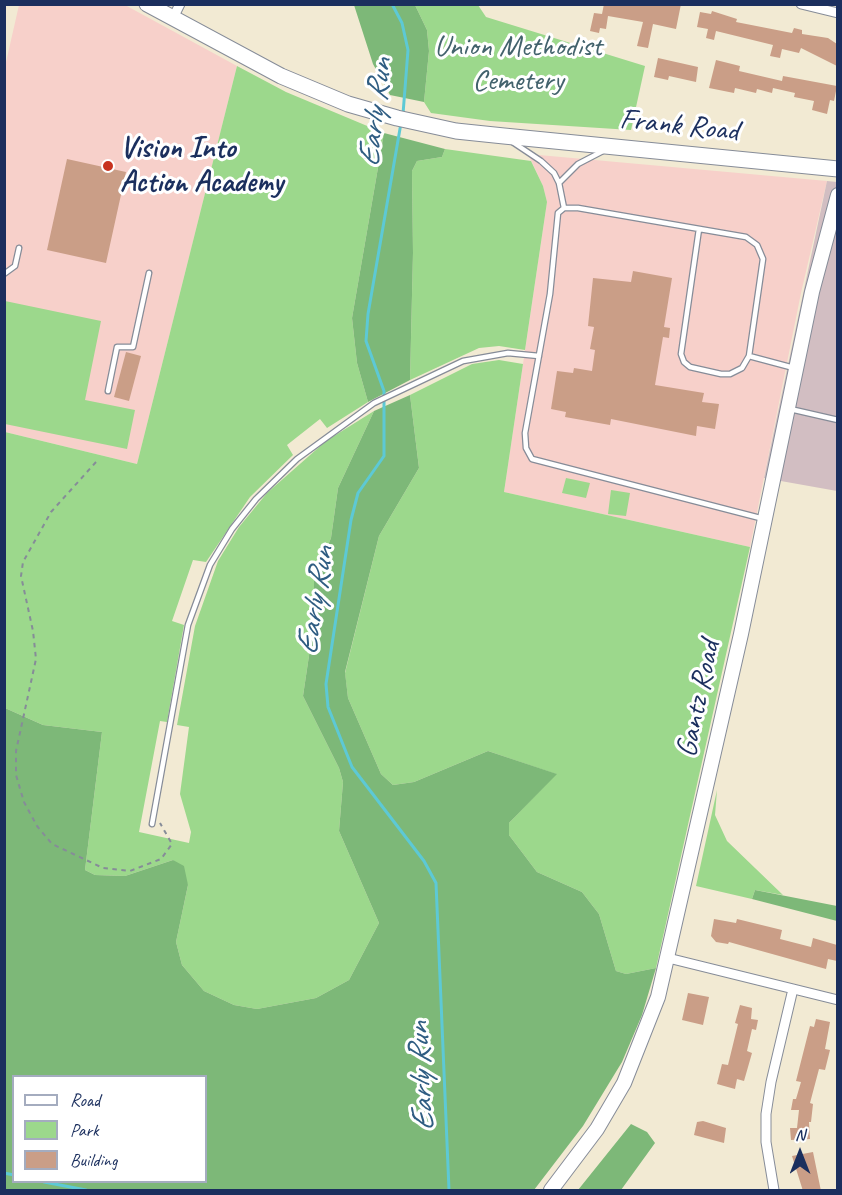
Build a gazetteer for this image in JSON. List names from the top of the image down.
{
  "streets": {
    "main road": ["Frank Road", "Gantz Road"]
  },
  "water": ["Early Run"],
  "parks": ["Union Methodist Cemetery"],
  "places": ["Vision Into Action Academy"],
  "legend": ["Road", "Park", "Building"],
  "north": "top"
}
